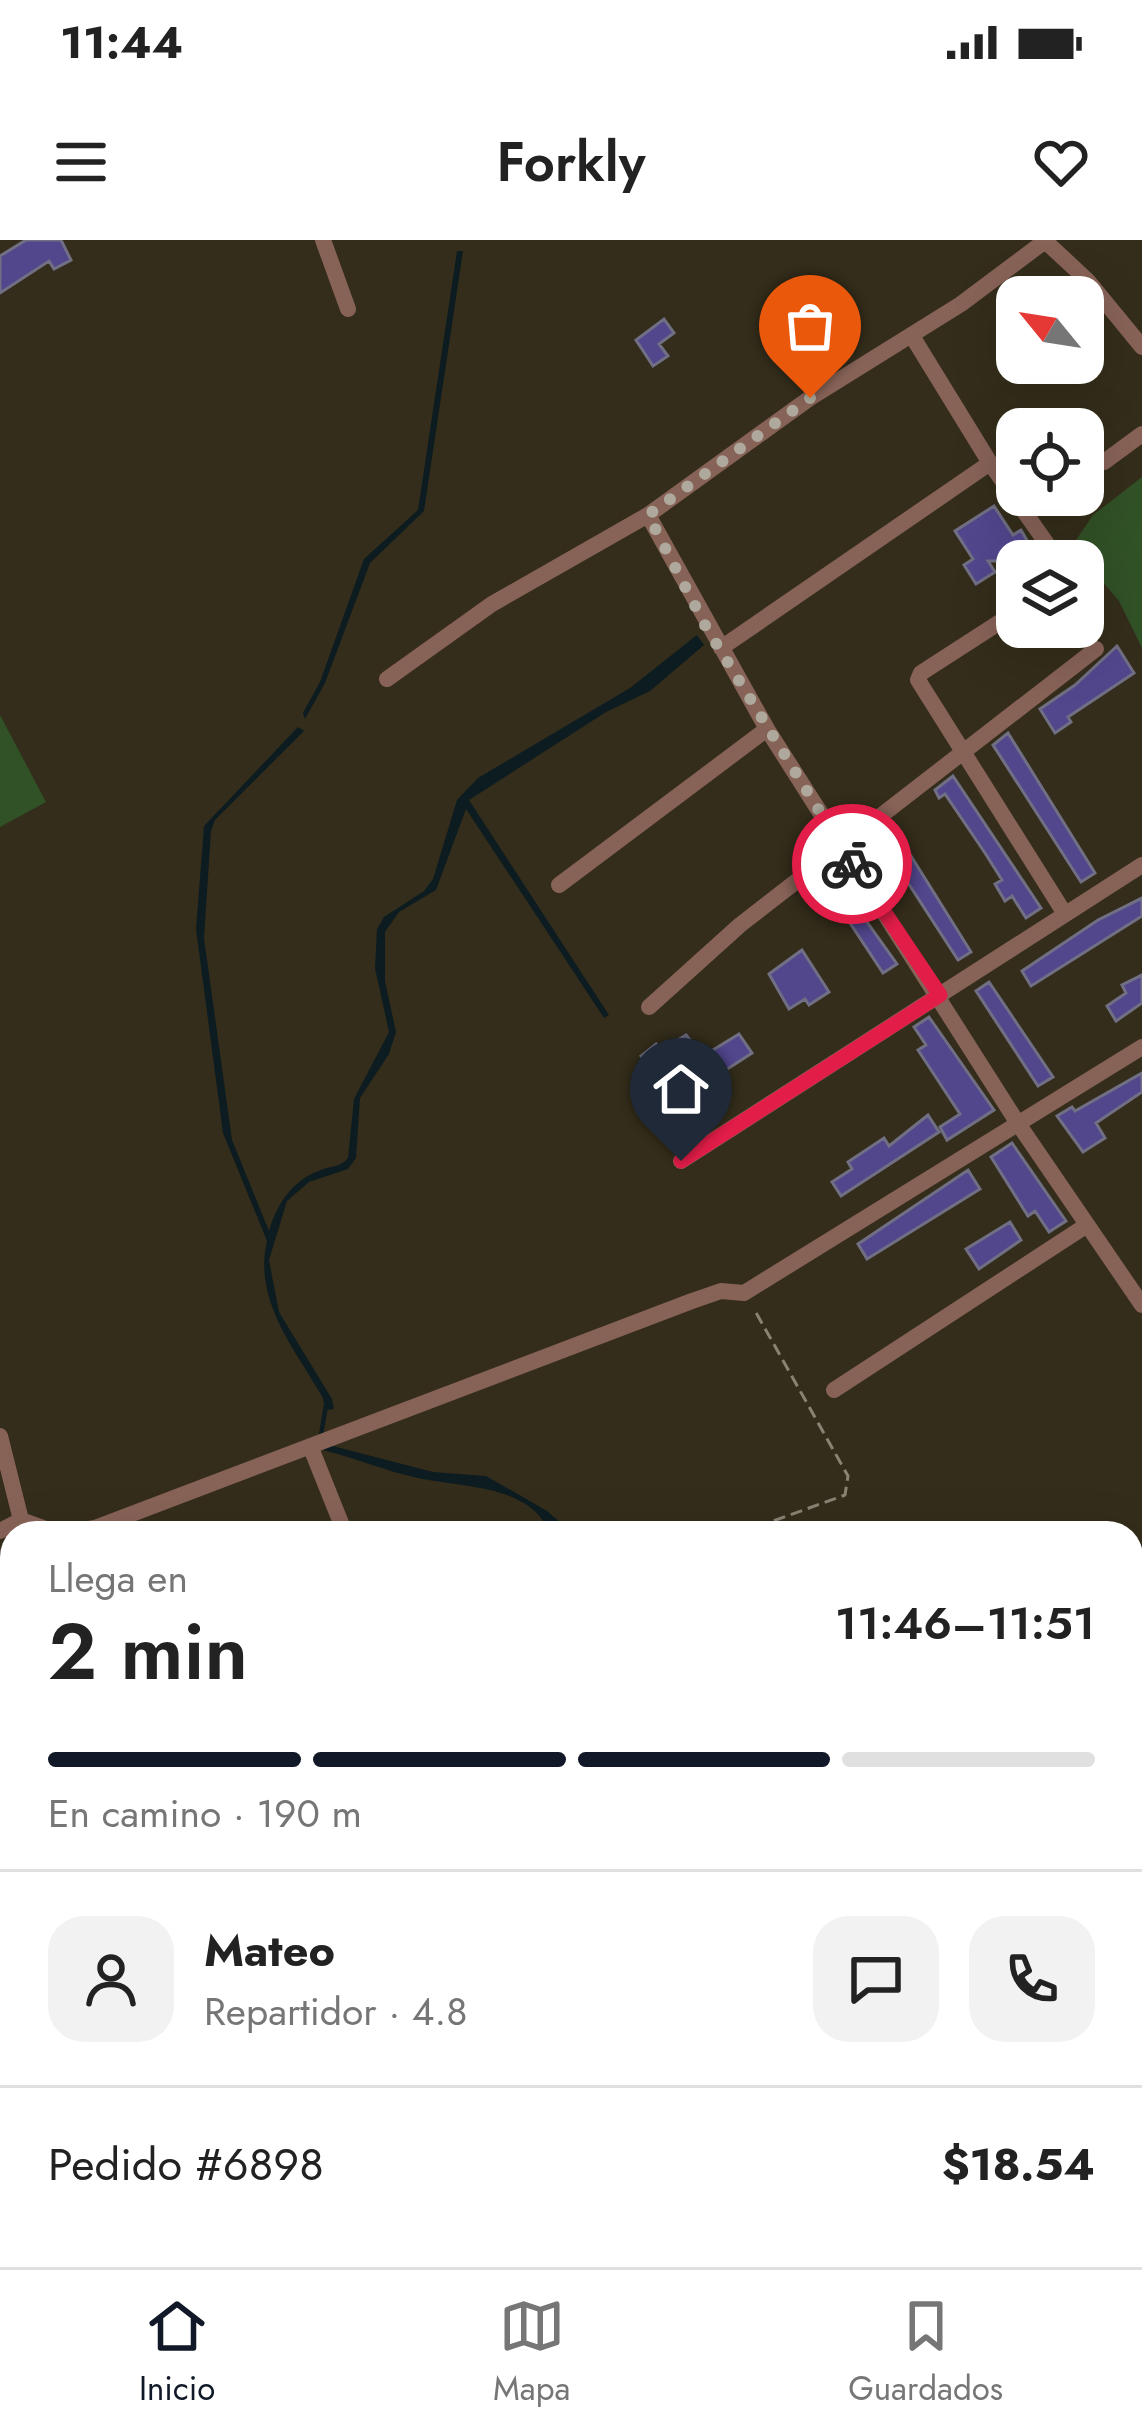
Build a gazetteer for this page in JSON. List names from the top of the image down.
{
  "north": "top left",
  "page": {
    "status": "11:44",
    "header": "Forkly",
    "heading": ["2 min", "Llega en", "11:46–11:51"],
    "panel": [
      "Mateo",
      "Repartidor · 4.8",
      "Pedido #6898",
      "$18.54"
    ],
    "bar": "En camino · 190 m",
    "tabs": ["Inicio", "Mapa", "Guardados"]
  }
}
